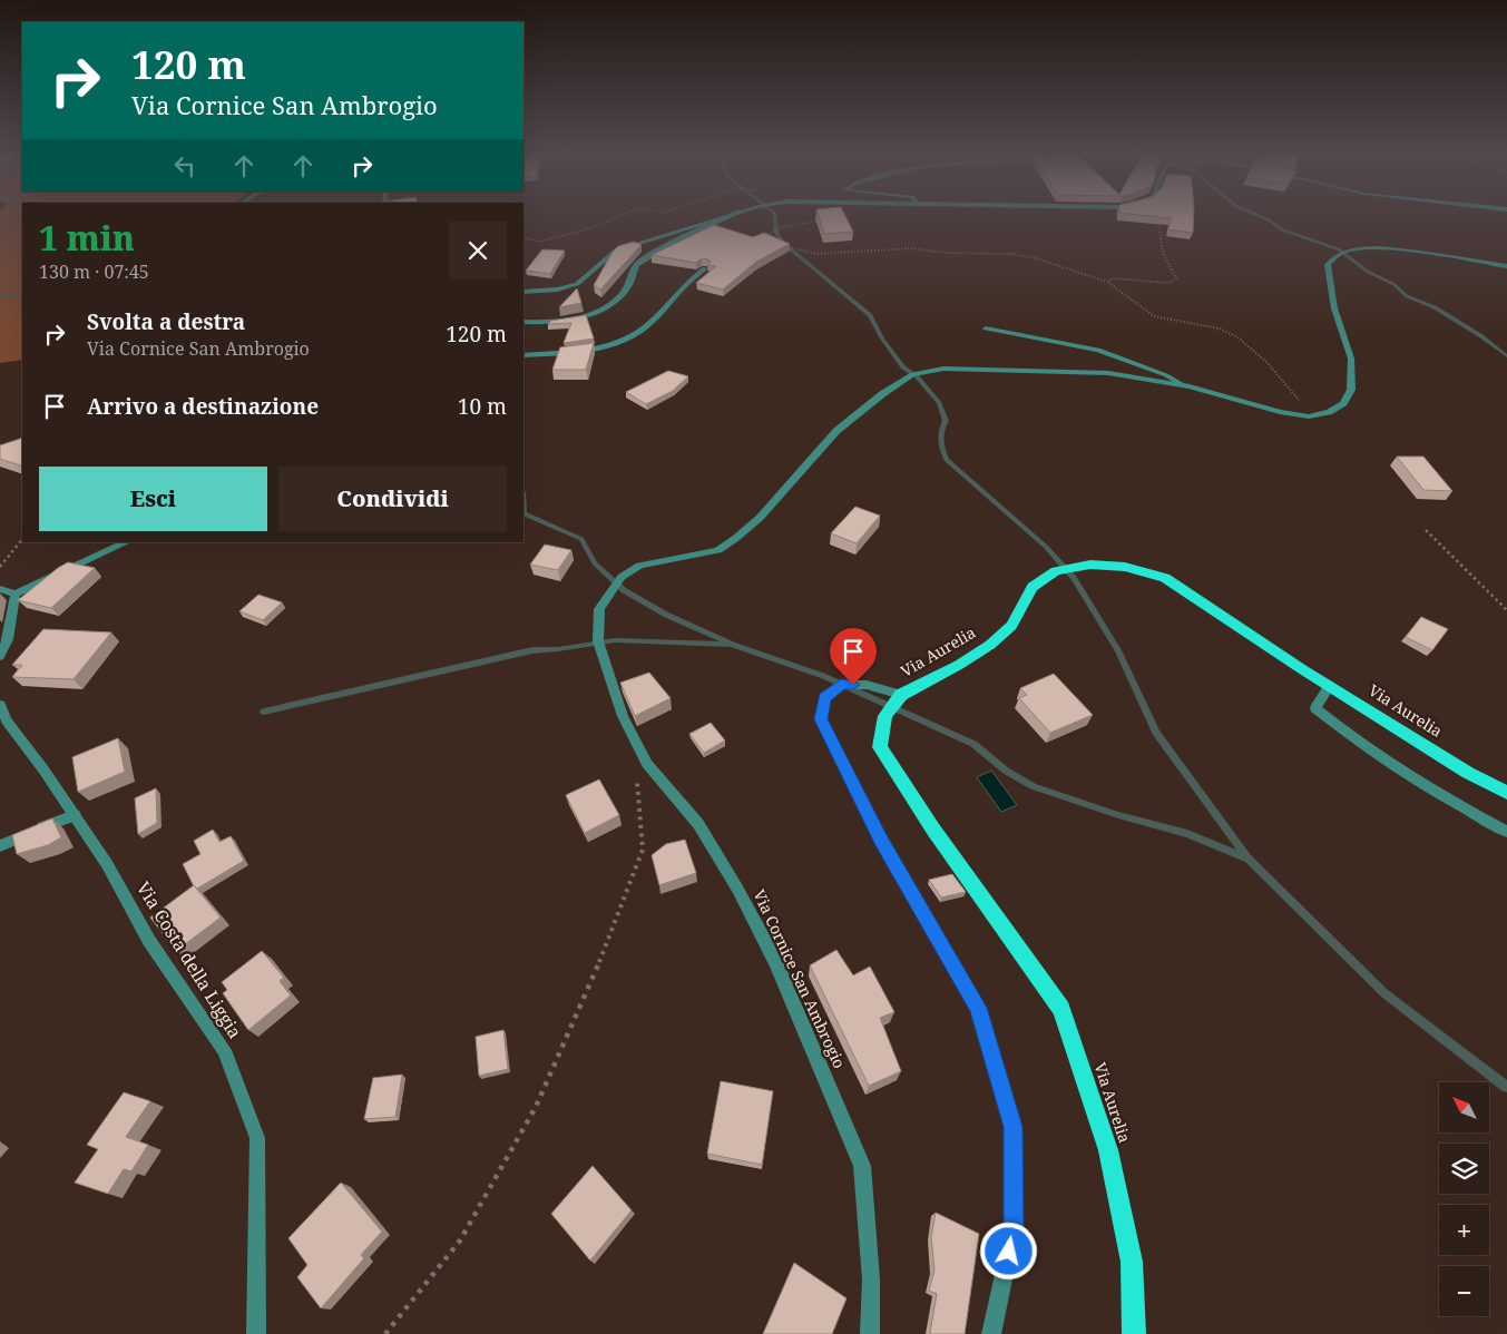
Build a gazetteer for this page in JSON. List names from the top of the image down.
{
  "streets": {
    "main road": ["Via Aurelia"],
    "street": ["Via Costa della Liggia", "Via Cornice San Ambrogio"]
  },
  "north": "top left",
  "page": {
    "turn": ["120 m", "Via Cornice San Ambrogio"],
    "heading": ["1 min", "130 m · 07:45"],
    "list": [
      {
        "name": "Svolta a destra",
        "note": "Via Cornice San Ambrogio",
        "value": "120 m"
      },
      {
        "name": "Arrivo a destinazione",
        "value": "10 m"
      }
    ],
    "buttons": ["Esci", "Condividi"],
    "map_buttons": ["+", "−"]
  }
}
